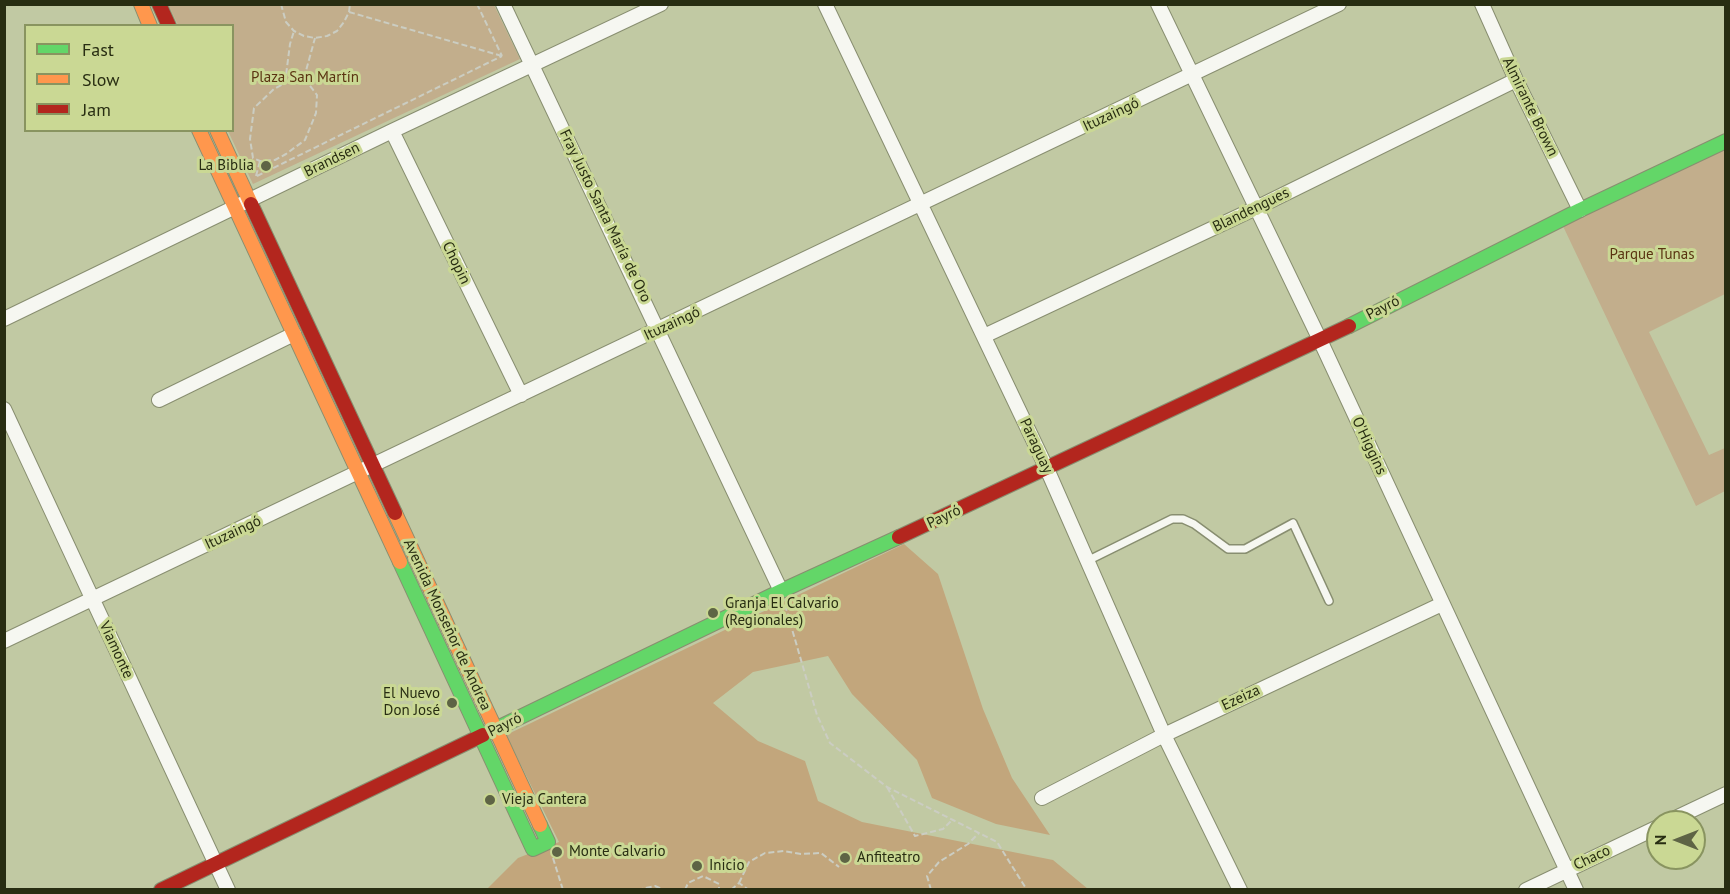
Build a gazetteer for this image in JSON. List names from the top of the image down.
{
  "streets": {
    "street": [
      "Almirante Brown",
      "Ituzaingó",
      "Brandsen",
      "Blandengues",
      "Fray Justo Santa María de Oro",
      "Chopin",
      "Payró",
      "Paraguay",
      "O'Higgins",
      "Avenida Monseñor de Andrea",
      "Viamonte",
      "Ezeiza",
      "Chaco"
    ]
  },
  "crossings": [
    ["Almirante Brown", "Blandengues"],
    ["Almirante Brown", "Payró"],
    ["Ituzaingó", "Fray Justo Santa María de Oro"],
    ["Ituzaingó", "Chopin"],
    ["Ituzaingó", "Paraguay"],
    ["Ituzaingó", "O'Higgins"],
    ["Ituzaingó", "Avenida Monseñor de Andrea"],
    ["Ituzaingó", "Viamonte"],
    ["Brandsen", "Fray Justo Santa María de Oro"],
    ["Brandsen", "Chopin"],
    ["Brandsen", "Avenida Monseñor de Andrea"],
    ["Blandengues", "Paraguay"],
    ["Blandengues", "O'Higgins"],
    ["Fray Justo Santa María de Oro", "Payró"],
    ["Payró", "Paraguay"],
    ["Payró", "O'Higgins"],
    ["Payró", "Avenida Monseñor de Andrea"],
    ["Payró", "Viamonte"],
    ["Paraguay", "Ezeiza"],
    ["O'Higgins", "Ezeiza"],
    ["O'Higgins", "Chaco"]
  ],
  "parks": ["Plaza San Martín", "Parque Tunas"],
  "places": [
    "La Biblia",
    "Granja El Calvario (Regionales)",
    "El Nuevo Don José",
    "Vieja Cantera",
    "Monte Calvario",
    "Anfiteatro",
    "Inicio"
  ],
  "legend": ["Fast", "Slow", "Jam"],
  "north": "left"
}
